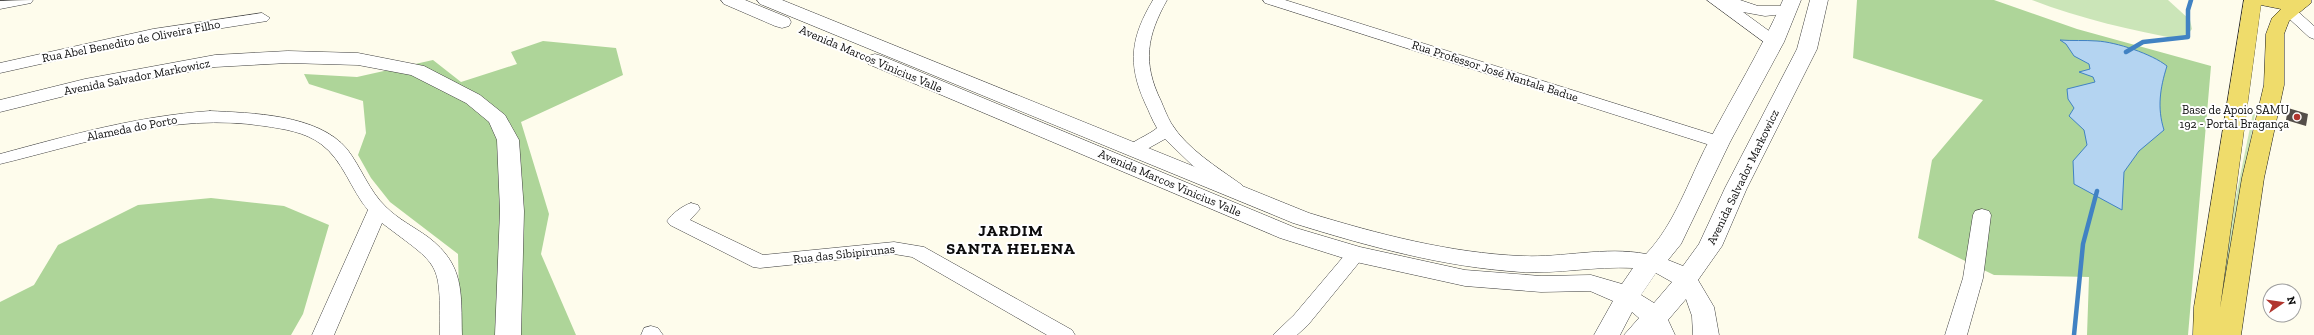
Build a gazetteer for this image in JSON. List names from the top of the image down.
{
  "streets": {
    "street": [
      "Rua Abel Benedito de Oliveira Filho",
      "Avenida Marcos Vinicius Valle",
      "Rua Professor José Nantala Badue",
      "Avenida Salvador Markowicz",
      "Alameda do Porto",
      "Rua das Sibipirunas"
    ]
  },
  "crossings": [
    ["Avenida Marcos Vinicius Valle", "Avenida Salvador Markowicz"]
  ],
  "districts": ["JARDIM SANTA HELENA"],
  "places": ["Base de Apoio SAMU 192 - Portal Bragança"],
  "north": "right"
}
